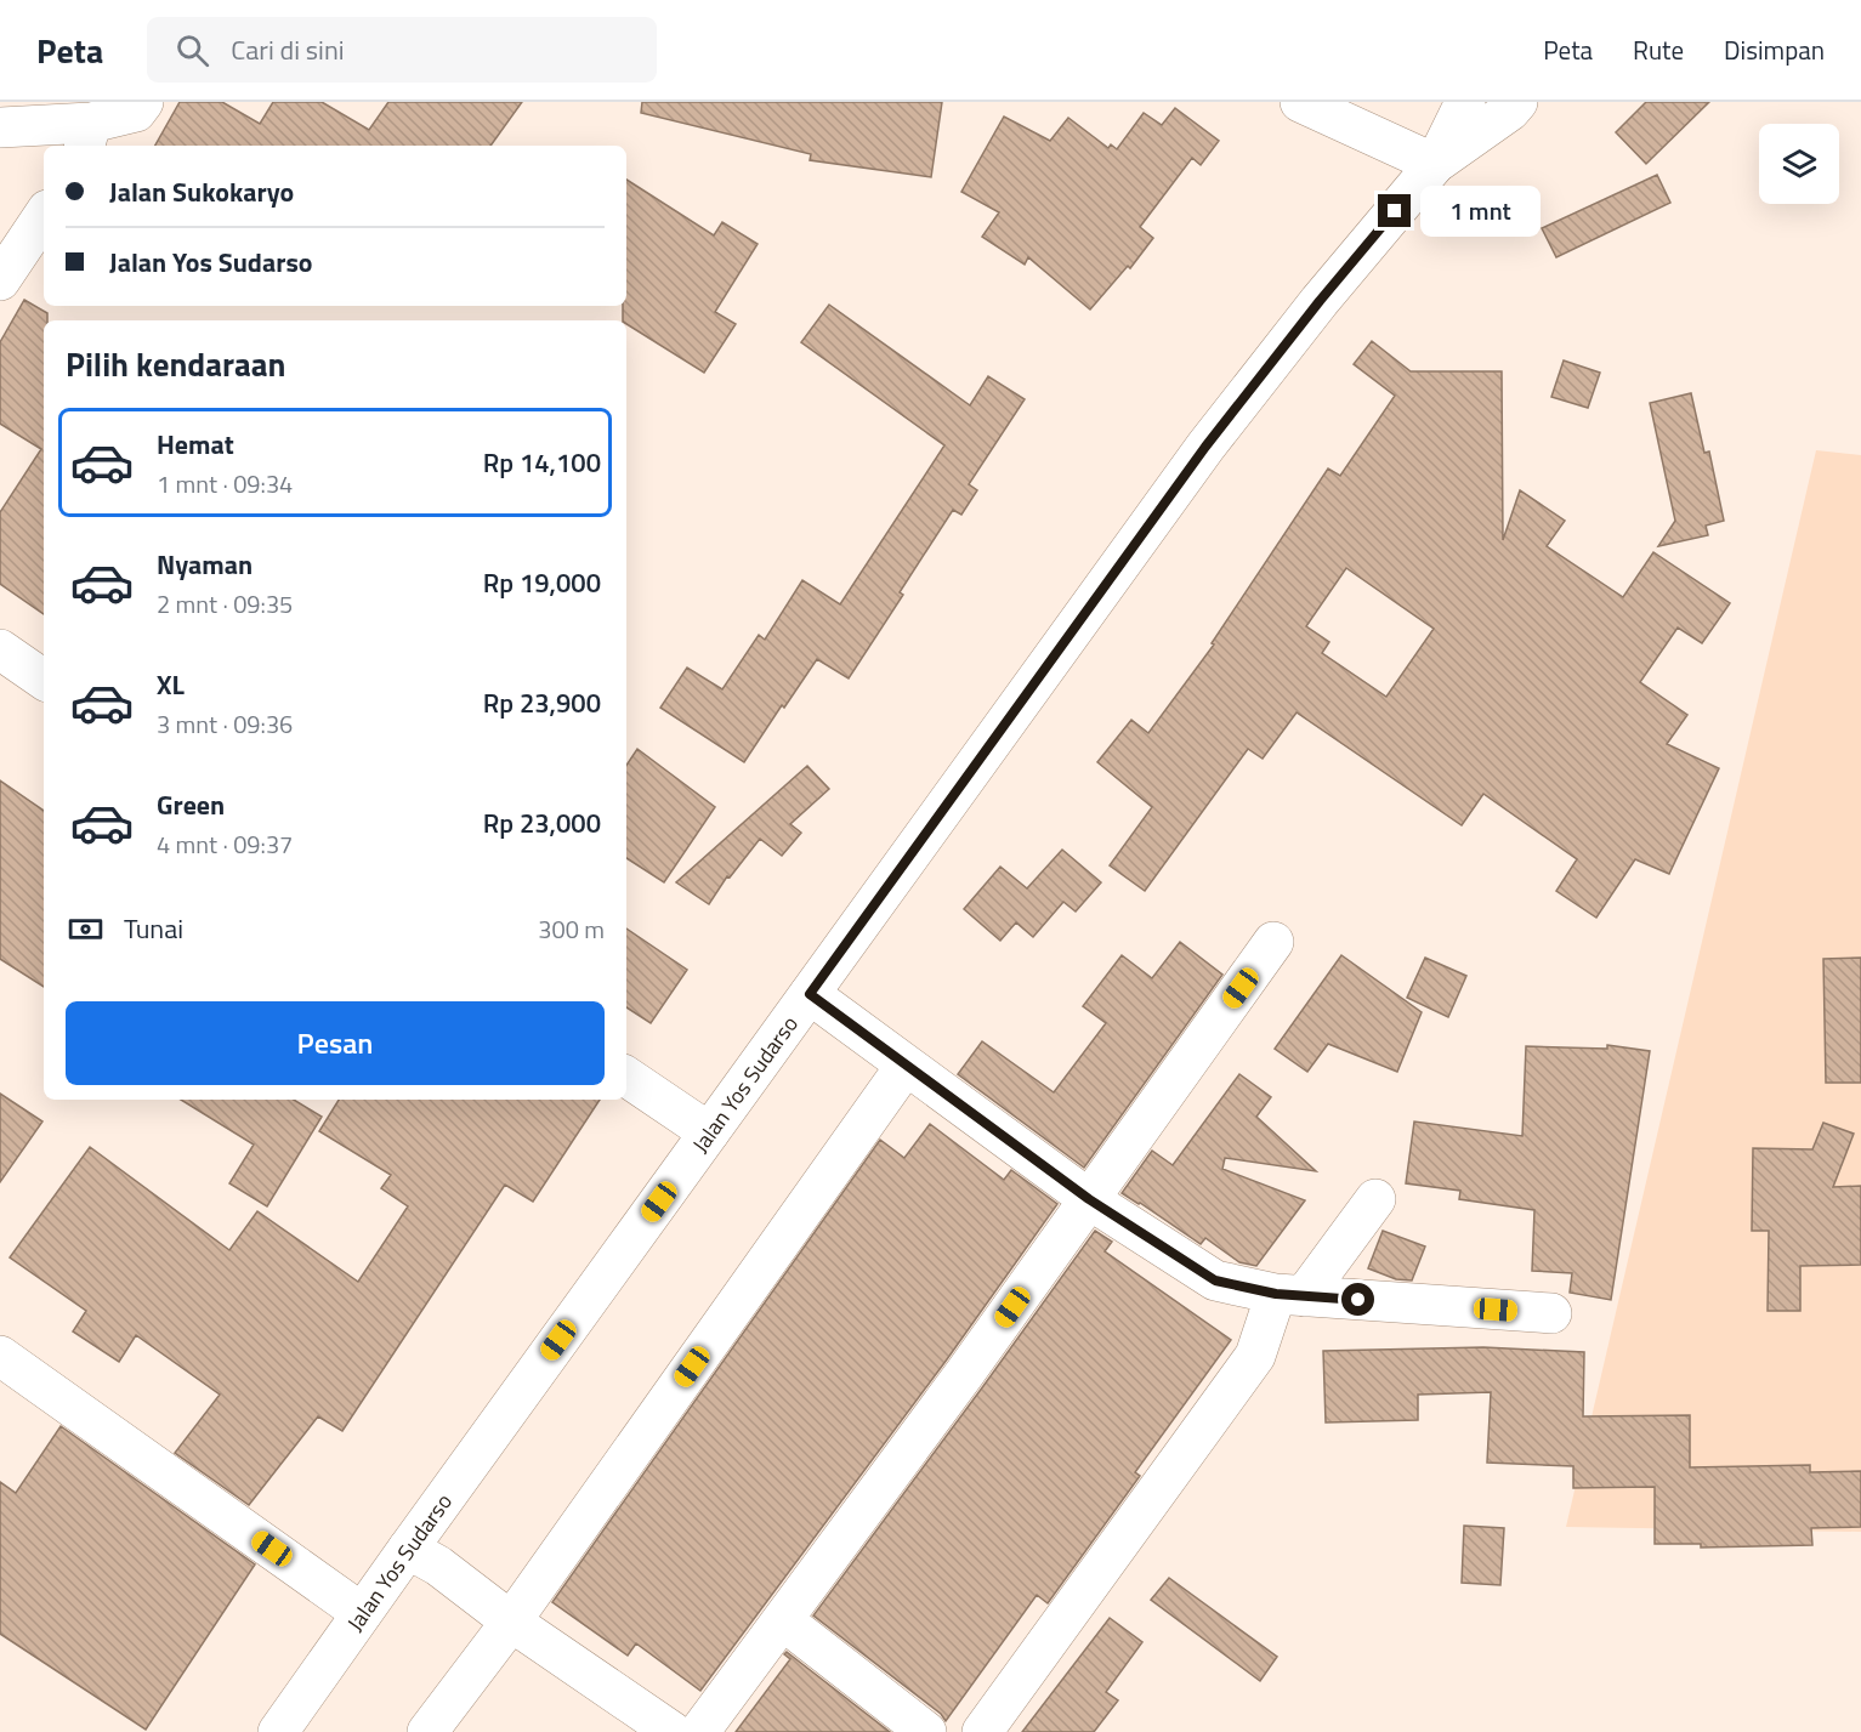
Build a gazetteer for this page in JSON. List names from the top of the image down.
{
  "streets": {
    "main road": ["Jalan Yos Sudarso"]
  },
  "page": {
    "header": "Peta",
    "search": "Cari di sini",
    "nav": ["Peta", "Rute", "Disimpan"],
    "banner": ["Jalan Sukokaryo", "Jalan Yos Sudarso"],
    "bubble": "1 mnt",
    "heading": "Pilih kendaraan",
    "list": [
      {
        "name": "Hemat",
        "note": "1 mnt · 09:34",
        "value": "Rp 14,100"
      },
      {
        "name": "Nyaman",
        "note": "2 mnt · 09:35",
        "value": "Rp 19,000"
      },
      {
        "name": "XL",
        "note": "3 mnt · 09:36",
        "value": "Rp 23,900"
      },
      {
        "name": "Green",
        "note": "4 mnt · 09:37",
        "value": "Rp 23,000"
      }
    ],
    "pay": ["Tunai", "300 m"],
    "buttons": "Pesan"
  }
}
